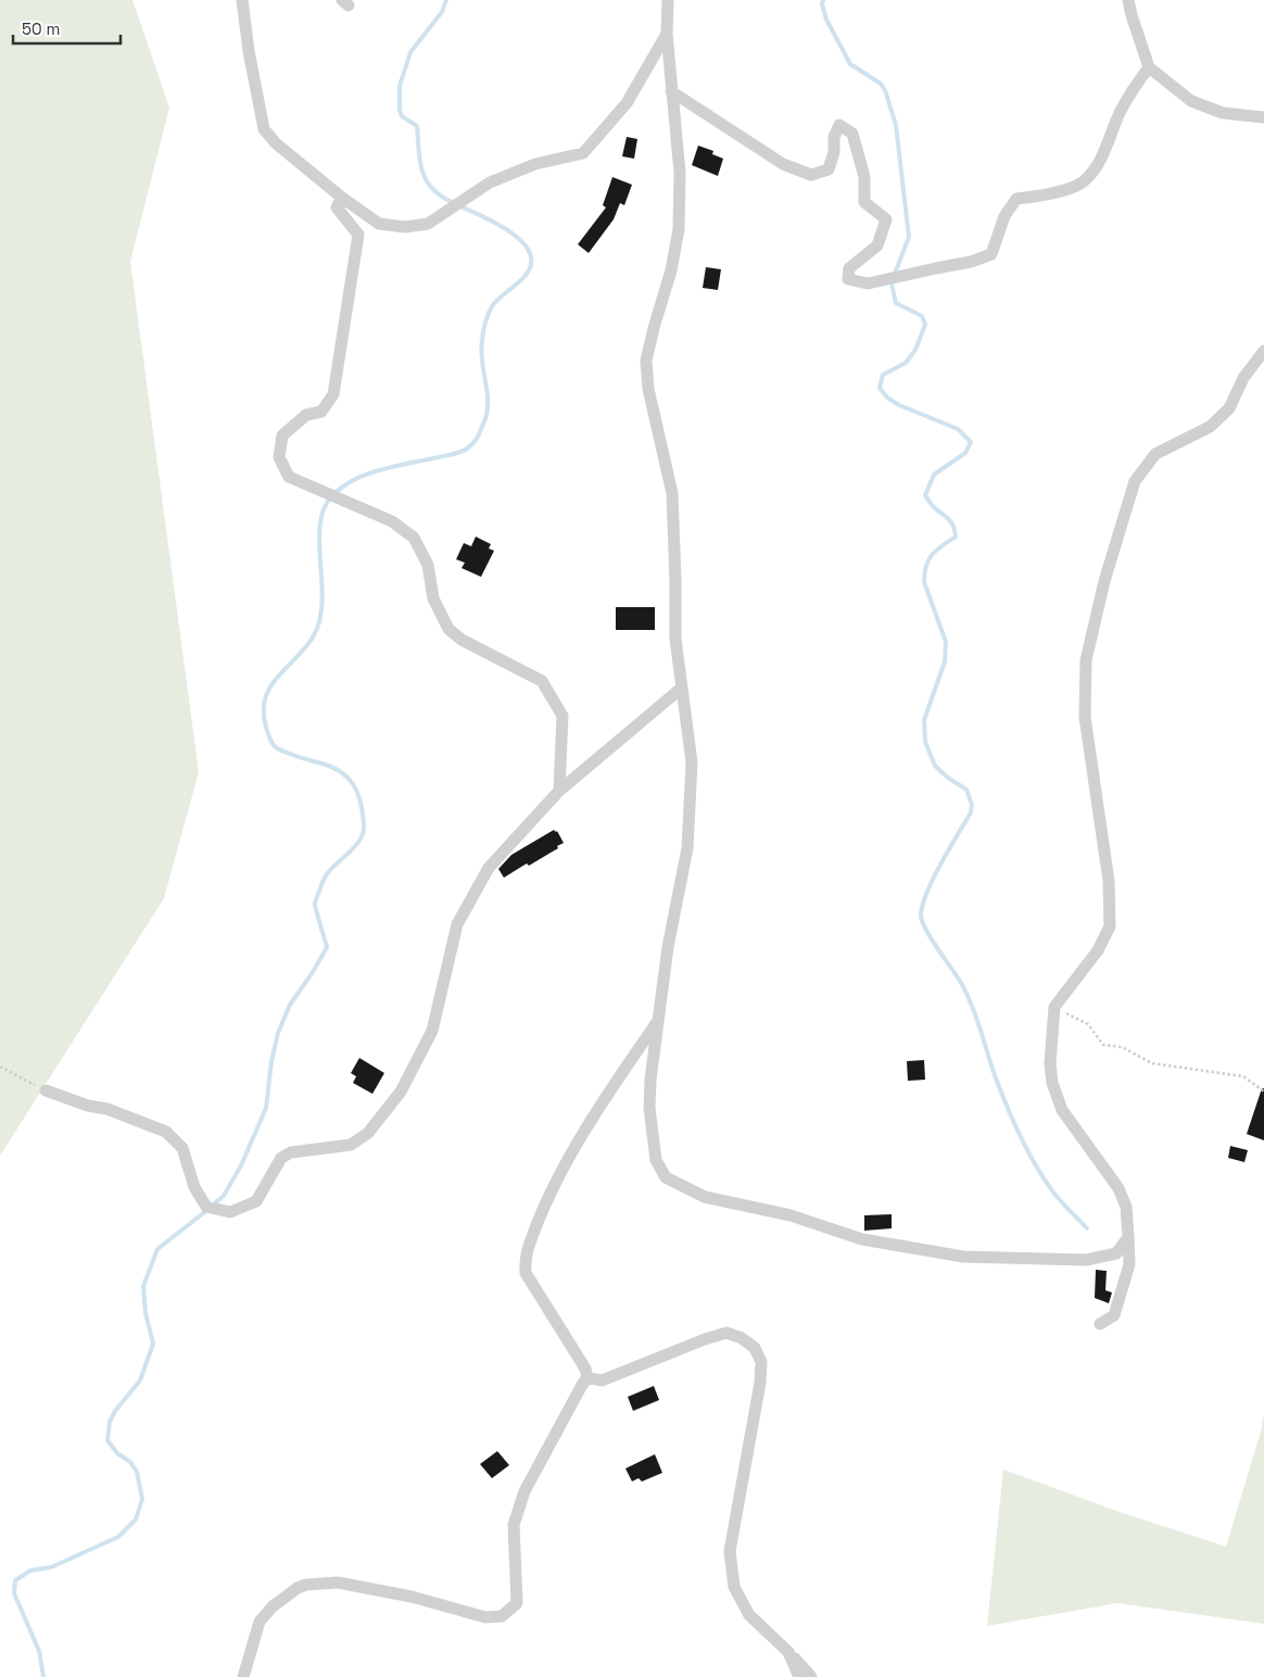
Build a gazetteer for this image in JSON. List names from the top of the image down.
{
  "scale_bar": "50 m"
}
